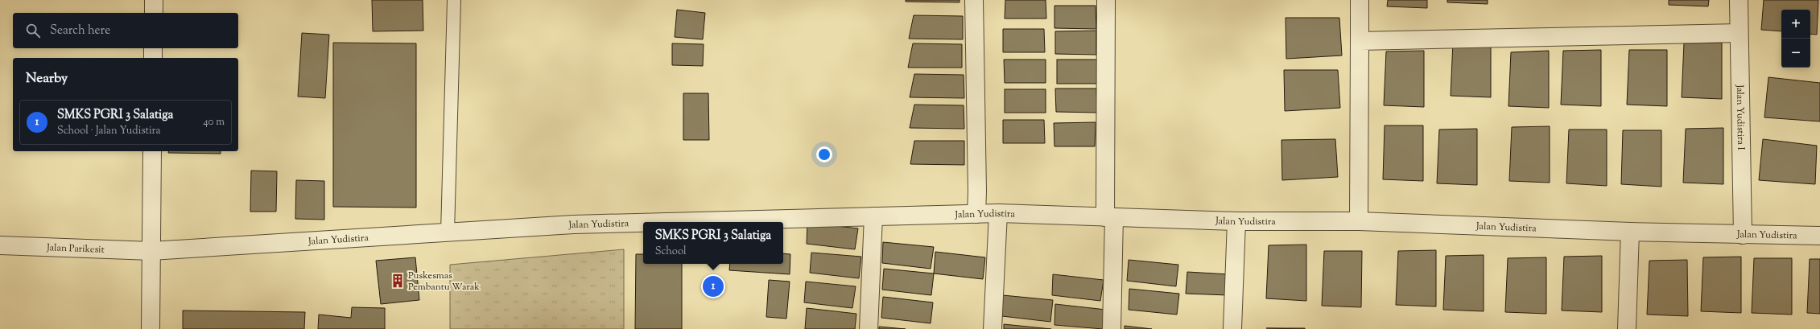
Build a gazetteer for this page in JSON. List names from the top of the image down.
{
  "streets": {
    "street": ["Jalan Yudistira I", "Jalan Yudistira", "Jalan Parikesit"]
  },
  "crossings": [
    ["Jalan Yudistira I", "Jalan Yudistira"],
    ["Jalan Yudistira", "Jalan Parikesit"]
  ],
  "places": {
    "building": ["Puskesmas Pembantu Warak"]
  },
  "page": {
    "map_buttons": ["+", "−"],
    "search": "Search here",
    "heading": "Nearby",
    "list": [
      {
        "mark": "1",
        "name": "SMKS PGRI 3 Salatiga",
        "note": "School · Jalan Yudistira",
        "value": "40 m"
      }
    ],
    "popup": ["SMKS PGRI 3 Salatiga", "School"],
    "pins": "1"
  }
}
